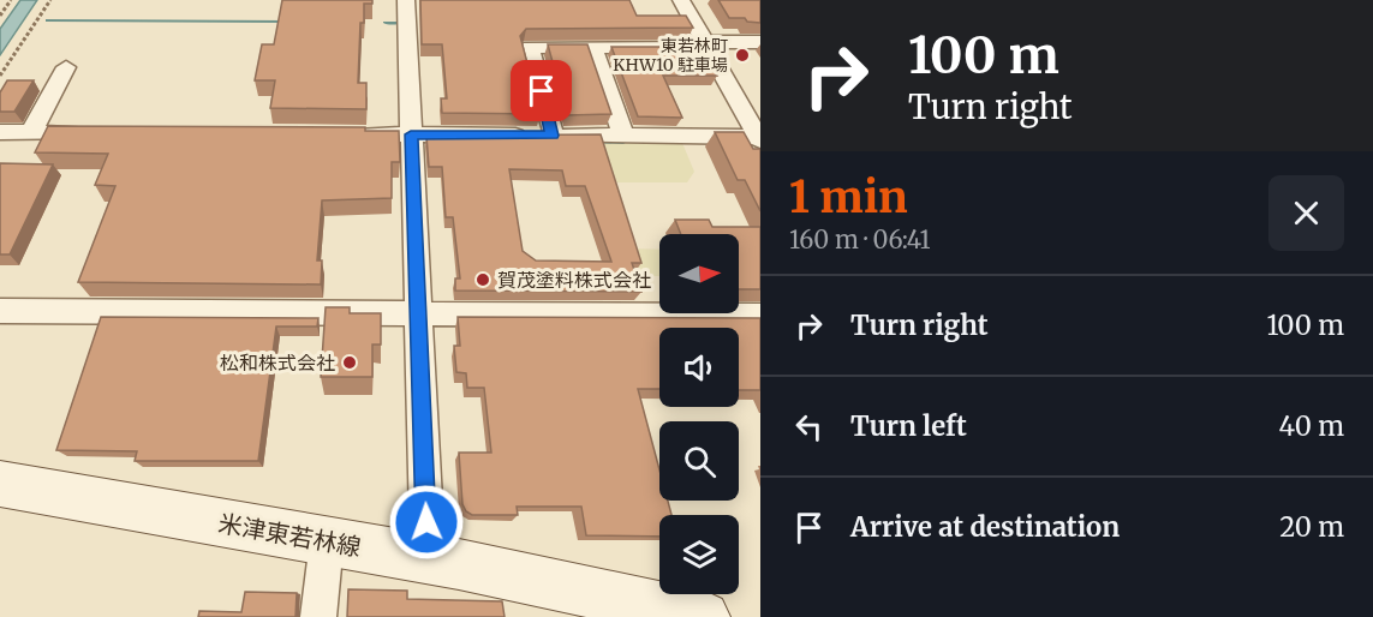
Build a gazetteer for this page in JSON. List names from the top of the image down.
{
  "streets": {
    "main road": ["米津東若林線"]
  },
  "places": ["東若林町 KHW10 駐車場", "賀茂塗料株式会社", "松和株式会社"],
  "north": "right",
  "page": {
    "turn": ["100 m", "Turn right"],
    "heading": ["1 min", "160 m · 06:41"],
    "list": [
      {
        "name": "Turn right",
        "value": "100 m"
      },
      {
        "name": "Turn left",
        "value": "40 m"
      },
      {
        "name": "Arrive at destination",
        "value": "20 m"
      }
    ]
  }
}
